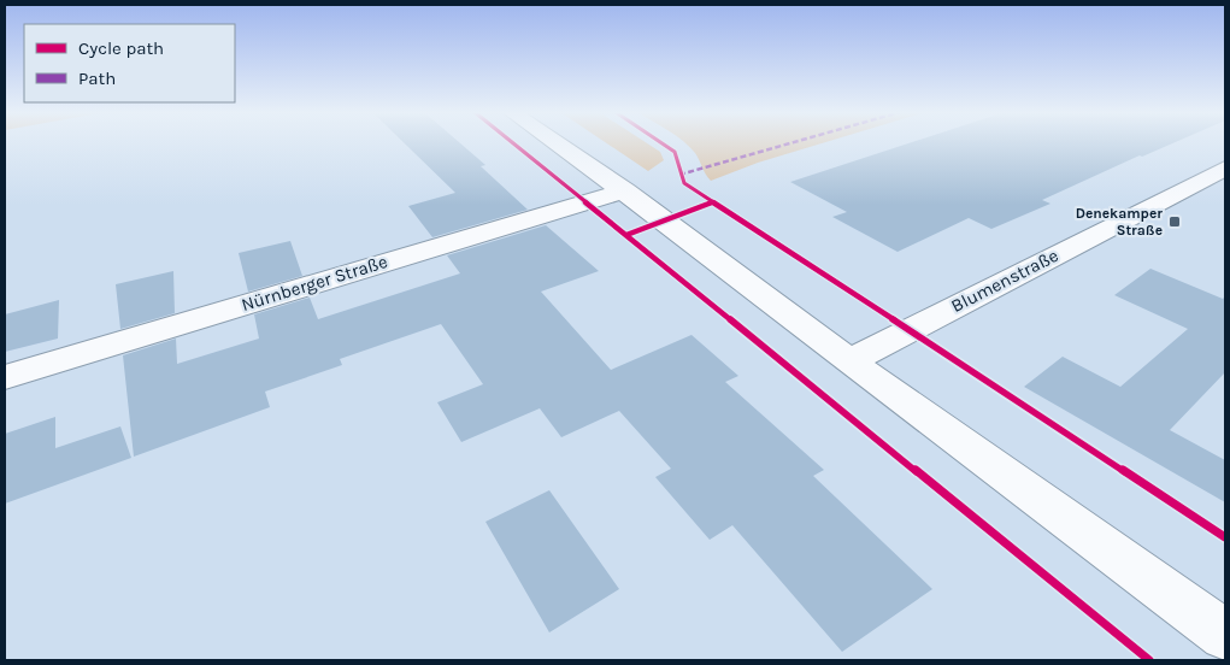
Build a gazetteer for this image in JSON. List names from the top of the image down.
{
  "streets": {
    "street": ["Blumenstraße", "Nürnberger Straße"]
  },
  "places": {
    "transit": ["Denekamper Straße"]
  },
  "legend": ["Cycle path", "Path"]
}
